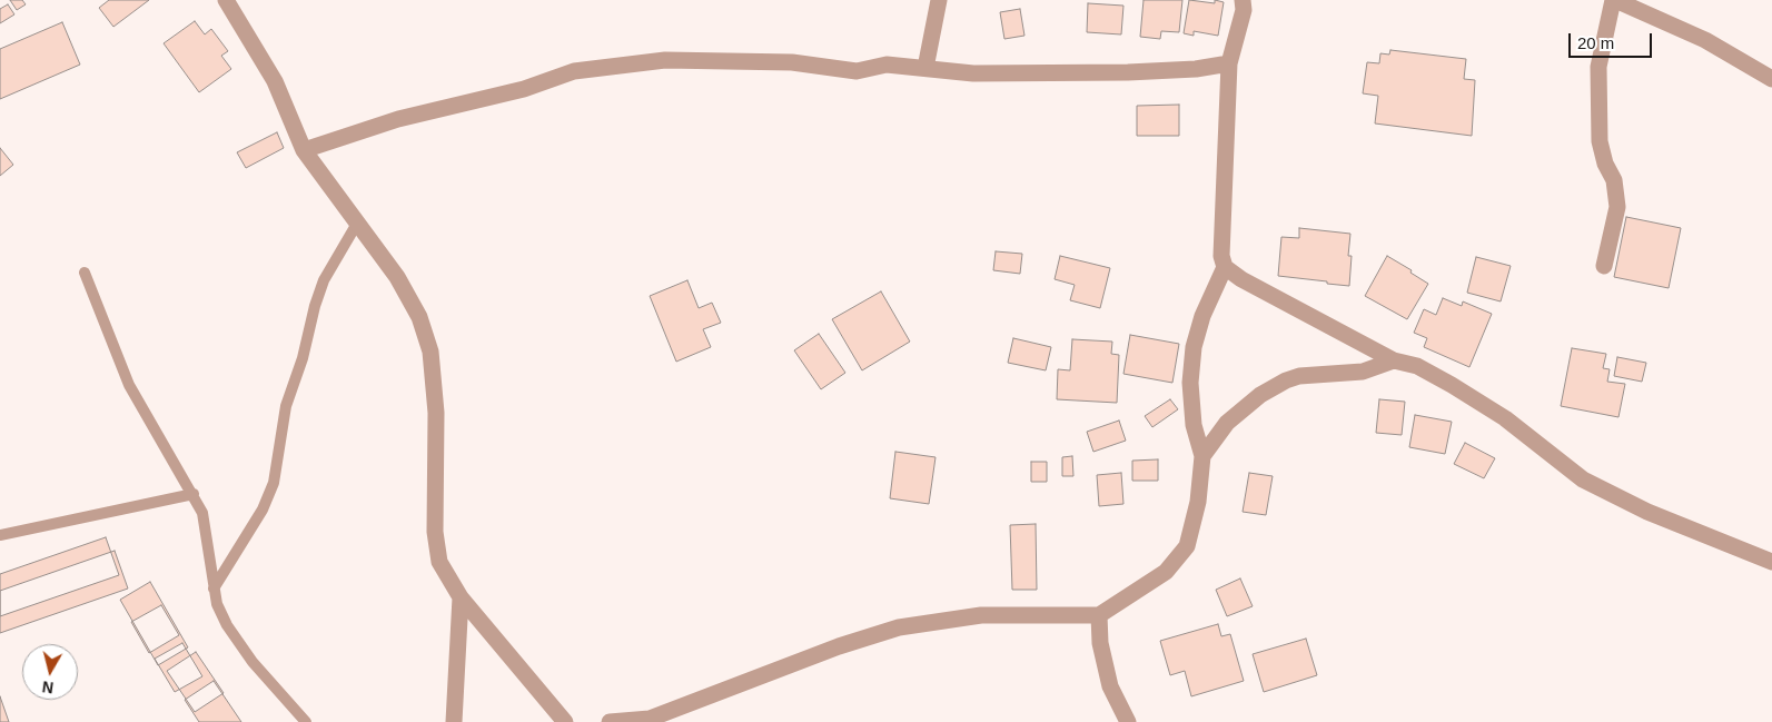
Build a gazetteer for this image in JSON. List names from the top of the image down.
{
  "scale_bar": "20 m",
  "north": "bottom"
}
